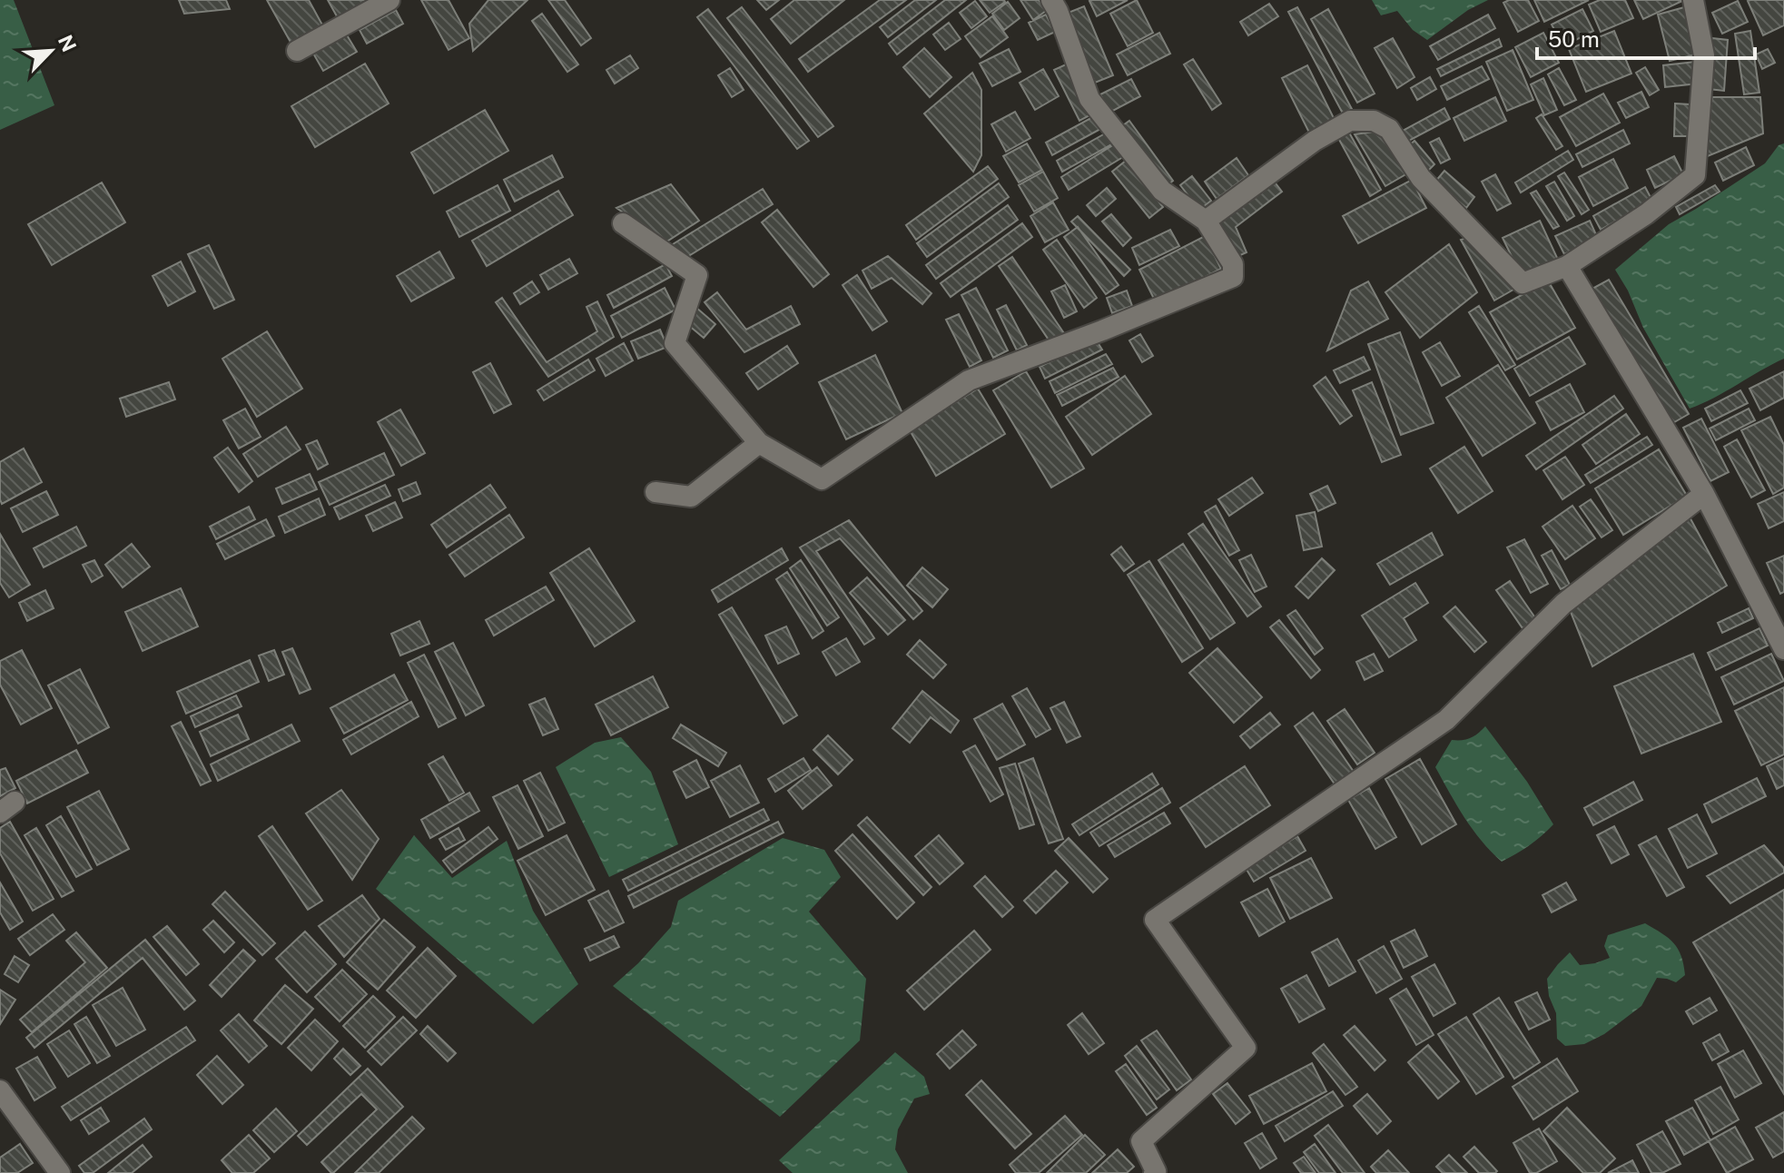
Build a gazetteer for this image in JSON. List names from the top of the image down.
{
  "scale_bar": "50 m",
  "north": "top right"
}
